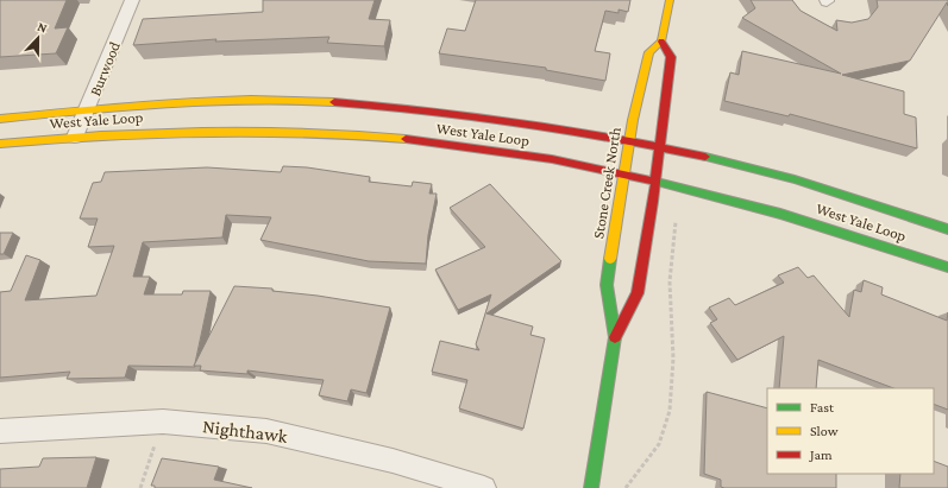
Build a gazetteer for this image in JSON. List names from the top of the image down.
{
  "streets": {
    "main road": ["West Yale Loop", "Stone Creek North"],
    "street": ["Burwood", "Nighthawk"]
  },
  "crossings": [
    ["Burwood", "West Yale Loop"],
    ["West Yale Loop", "Stone Creek North"]
  ],
  "legend": ["Fast", "Slow", "Jam"],
  "north": "top"
}
